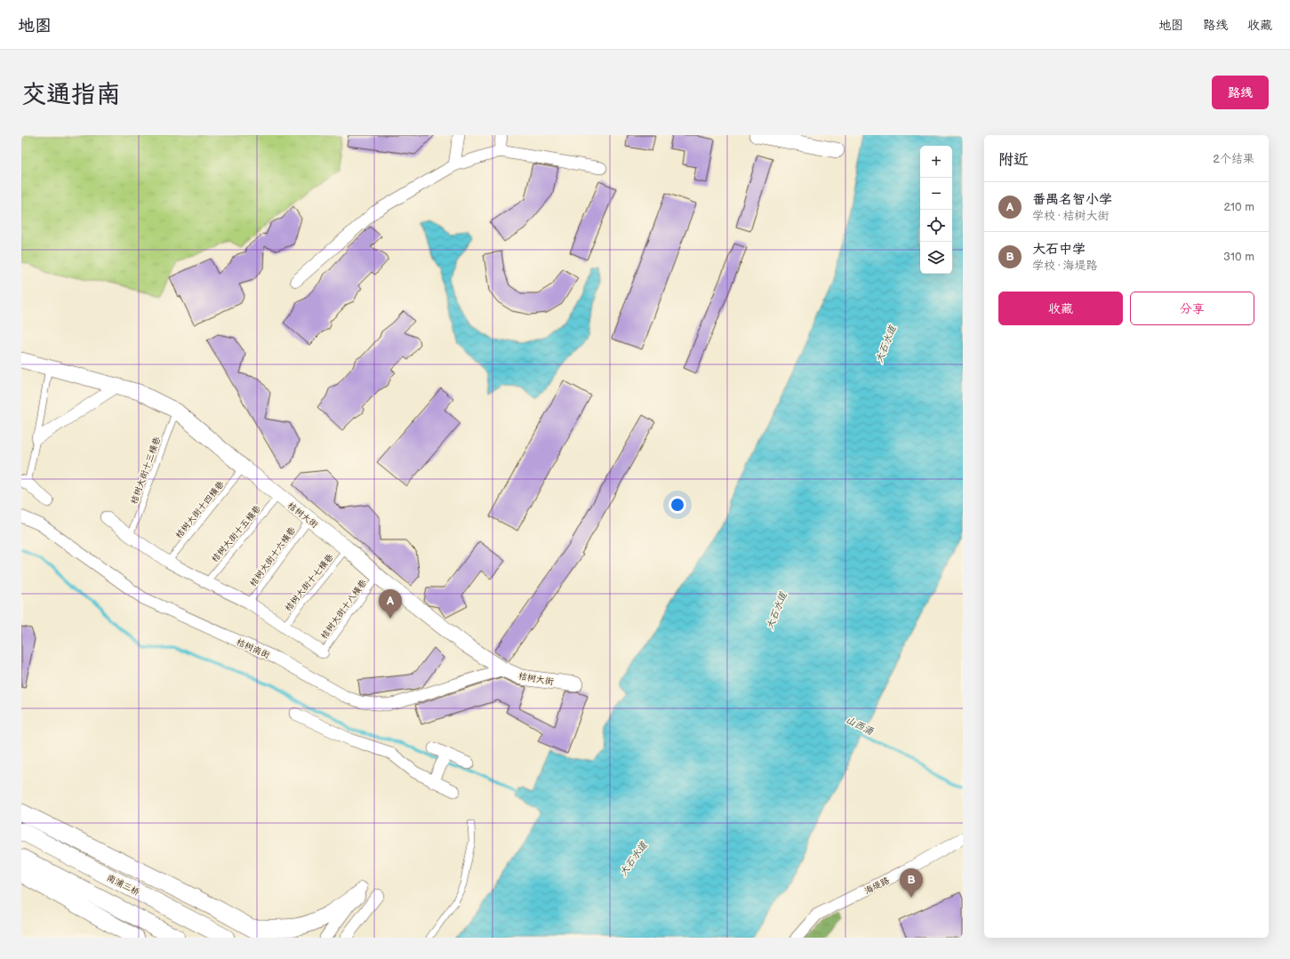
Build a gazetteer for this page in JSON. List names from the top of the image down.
{
  "streets": {
    "main road": ["南浦三桥"],
    "street": ["桔树大街", "桔树南街", "海堤路"],
    "lane": [
      "桔树大街十三横巷",
      "桔树大街十四横巷",
      "桔树大街十五横巷",
      "桔树大街十六横巷",
      "桔树大街十七横巷",
      "桔树大街十八横巷"
    ]
  },
  "crossings": [
    ["桔树大街十三横巷", "桔树大街"],
    ["桔树大街十四横巷", "桔树大街"],
    ["桔树大街", "桔树大街十五横巷"],
    ["桔树大街", "桔树大街十六横巷"],
    ["桔树大街", "桔树大街十七横巷"],
    ["桔树大街", "桔树大街十八横巷"],
    ["桔树大街", "桔树南街"]
  ],
  "water": ["大石水道", "山西涌"],
  "page": {
    "header": "地图",
    "nav": ["地图", "路线", "收藏"],
    "buttons": [
      "路线",
      ["收藏", "分享"]
    ],
    "title": "交通指南",
    "heading": ["附近", "2个结果"],
    "map_buttons": ["+", "−"],
    "list": [
      {
        "mark": "A",
        "name": "番禺名智小学",
        "note": "学校 · 桔树大街",
        "value": "210 m"
      },
      {
        "mark": "B",
        "name": "大石中学",
        "note": "学校 · 海堤路",
        "value": "310 m"
      }
    ],
    "pins": ["A", "B"]
  }
}
